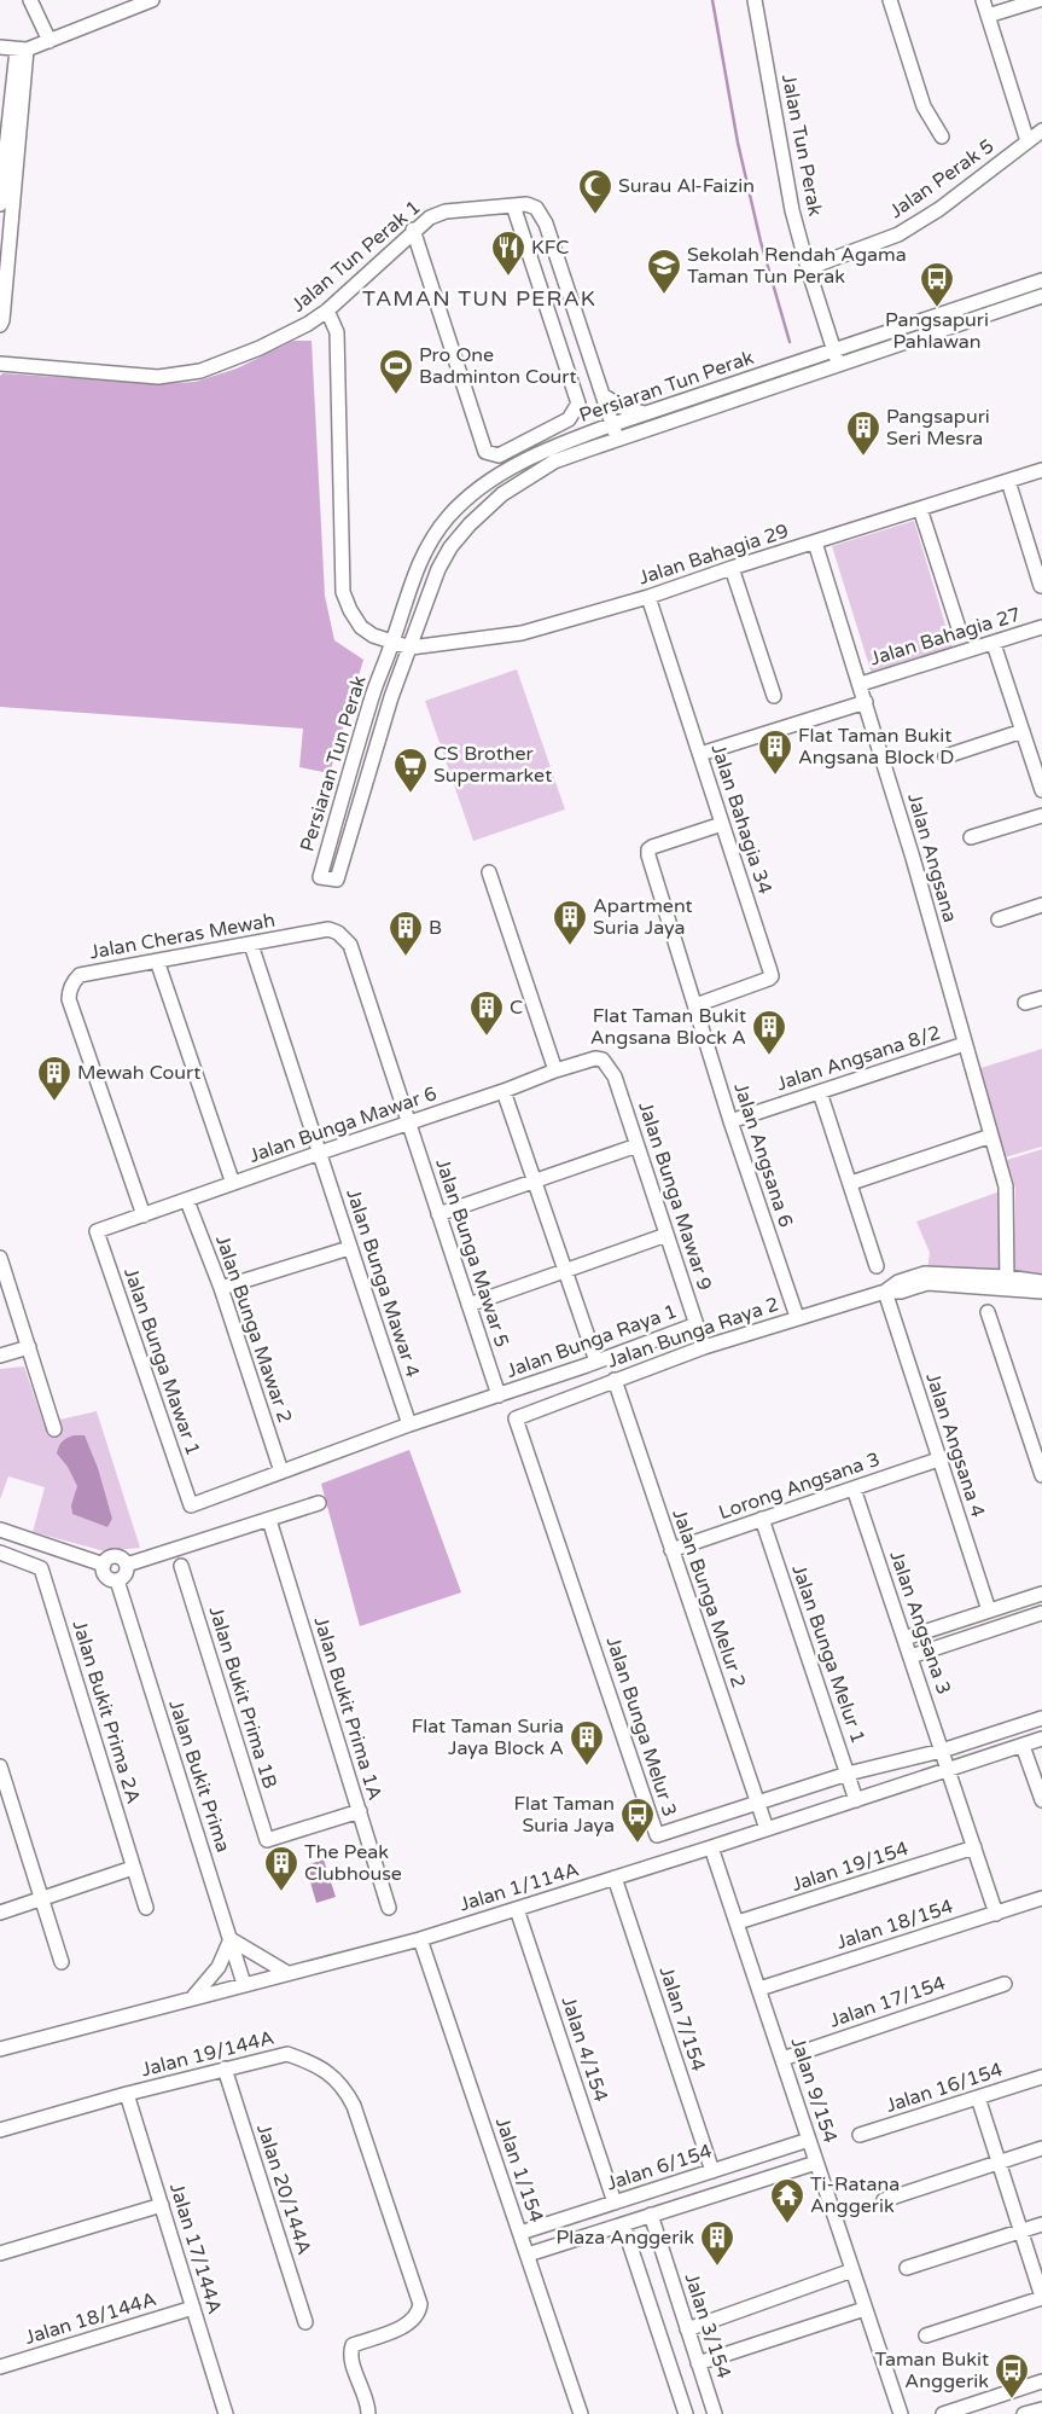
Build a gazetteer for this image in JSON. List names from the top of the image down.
{
  "streets": {
    "street": [
      "Jalan Tun Perak",
      "Jalan Perak 5",
      "Jalan Tun Perak 1",
      "Persiaran Tun Perak",
      "Jalan Bahagia 29",
      "Jalan Bahagia 27",
      "Jalan Bahagia 34",
      "Jalan Angsana",
      "Jalan Cheras Mewah",
      "Jalan Angsana 8/2",
      "Jalan Bunga Mawar 6",
      "Jalan Angsana 6",
      "Jalan Bunga Mawar 9",
      "Jalan Bunga Mawar 5",
      "Jalan Bunga Mawar 4",
      "Jalan Bunga Mawar 2",
      "Jalan Bunga Raya 2",
      "Jalan Bunga Raya 1",
      "Jalan Bunga Mawar 1",
      "Jalan Angsana 4",
      "Lorong Angsana 3",
      "Jalan Bunga Melur 2",
      "Jalan Angsana 3",
      "Jalan Bunga Melur 1",
      "Jalan Bukit Prima 1B",
      "Jalan Bukit Prima 1A",
      "Jalan Bukit Prima 2A",
      "Jalan Bunga Melur 3",
      "Jalan Bukit Prima",
      "Jalan 19/154",
      "Jalan 1/114A",
      "Jalan 18/154",
      "Jalan 17/154",
      "Jalan 7/154",
      "Jalan 4/154",
      "Jalan 19/144A",
      "Jalan 16/154",
      "Jalan 9/154",
      "Jalan 6/154",
      "Jalan 1/154",
      "Jalan 20/144A",
      "Jalan 17/144A",
      "Jalan 18/144A",
      "Jalan 3/154"
    ]
  },
  "crossings": [
    ["Jalan Tun Perak", "Jalan Perak 5"],
    ["Jalan Tun Perak", "Persiaran Tun Perak"],
    ["Jalan Tun Perak 1", "Persiaran Tun Perak"],
    ["Jalan Tun Perak 1", "Jalan Bahagia 29"],
    ["Persiaran Tun Perak", "Jalan Bahagia 29"],
    ["Jalan Bahagia 29", "Jalan Bahagia 34"],
    ["Jalan Bahagia 29", "Jalan Angsana"],
    ["Jalan Bahagia 27", "Jalan Angsana"],
    ["Jalan Bahagia 34", "Jalan Angsana 6"],
    ["Jalan Angsana", "Jalan Angsana 8/2"],
    ["Jalan Angsana", "Jalan Bunga Raya 2"],
    ["Jalan Cheras Mewah", "Jalan Bunga Mawar 6"],
    ["Jalan Cheras Mewah", "Jalan Bunga Mawar 5"],
    ["Jalan Cheras Mewah", "Jalan Bunga Mawar 4"],
    ["Jalan Angsana 8/2", "Jalan Angsana 6"],
    ["Jalan Bunga Mawar 6", "Jalan Bunga Mawar 9"],
    ["Jalan Bunga Mawar 6", "Jalan Bunga Mawar 5"],
    ["Jalan Bunga Mawar 6", "Jalan Bunga Mawar 4"],
    ["Jalan Bunga Mawar 6", "Jalan Bunga Mawar 2"],
    ["Jalan Bunga Mawar 6", "Jalan Bunga Mawar 1"],
    ["Jalan Angsana 6", "Jalan Bunga Raya 2"],
    ["Jalan Bunga Mawar 9", "Jalan Bunga Raya 2"],
    ["Jalan Bunga Mawar 9", "Jalan Bunga Raya 1"],
    ["Jalan Bunga Mawar 5", "Jalan Bunga Raya 1"],
    ["Jalan Bunga Mawar 2", "Jalan Bunga Mawar 1"],
    ["Jalan Bunga Raya 2", "Jalan Angsana 4"],
    ["Jalan Bunga Raya 2", "Jalan Bunga Melur 2"],
    ["Jalan Bunga Raya 2", "Jalan Bunga Melur 3"],
    ["Jalan Angsana 4", "Lorong Angsana 3"],
    ["Lorong Angsana 3", "Jalan Bunga Melur 2"],
    ["Lorong Angsana 3", "Jalan Angsana 3"],
    ["Lorong Angsana 3", "Jalan Bunga Melur 1"],
    ["Jalan Bunga Melur 2", "Jalan Bunga Melur 3"],
    ["Jalan Bunga Melur 2", "Jalan 1/114A"],
    ["Jalan Angsana 3", "Jalan Bunga Melur 3"],
    ["Jalan Angsana 3", "Jalan 19/154"],
    ["Jalan Angsana 3", "Jalan 1/114A"],
    ["Jalan Angsana 3", "Jalan 18/154"],
    ["Jalan Bunga Melur 1", "Jalan Bunga Melur 3"],
    ["Jalan Bunga Melur 1", "Jalan 1/114A"],
    ["Jalan Bukit Prima 1B", "Jalan Bukit Prima 1A"],
    ["Jalan Bukit Prima", "Jalan 1/114A"],
    ["Jalan 19/154", "Jalan 9/154"],
    ["Jalan 1/114A", "Jalan 7/154"],
    ["Jalan 1/114A", "Jalan 4/154"],
    ["Jalan 1/114A", "Jalan 9/154"],
    ["Jalan 1/114A", "Jalan 1/154"],
    ["Jalan 18/154", "Jalan 9/154"],
    ["Jalan 17/154", "Jalan 9/154"],
    ["Jalan 7/154", "Jalan 6/154"],
    ["Jalan 4/154", "Jalan 6/154"],
    ["Jalan 19/144A", "Jalan 20/144A"],
    ["Jalan 19/144A", "Jalan 17/144A"],
    ["Jalan 9/154", "Jalan 6/154"],
    ["Jalan 6/154", "Jalan 1/154"],
    ["Jalan 17/144A", "Jalan 18/144A"]
  ],
  "districts": ["TAMAN TUN PERAK"],
  "places": {
    "mosque": ["Surau Al-Faizin"],
    "restaurant": ["KFC"],
    "school or university": ["Sekolah Rendah Agama Taman Tun Perak"],
    "bus stop": ["Pangsapuri Pahlawan", "Flat Taman Suria Jaya", "Taman Bukit Anggerik"],
    "sports": ["Pro One Badminton Court"],
    "building": [
      "Pangsapuri Seri Mesra",
      "Flat Taman Bukit Angsana Block D",
      "Apartment Suria Jaya",
      "B",
      "C",
      "Flat Taman Bukit Angsana Block A",
      "Mewah Court",
      "Flat Taman Suria Jaya Block A",
      "The Peak Clubhouse",
      "Plaza Anggerik"
    ],
    "supermarket": ["CS Brother Supermarket"],
    "temple": ["Ti-Ratana Anggerik"]
  }
}
